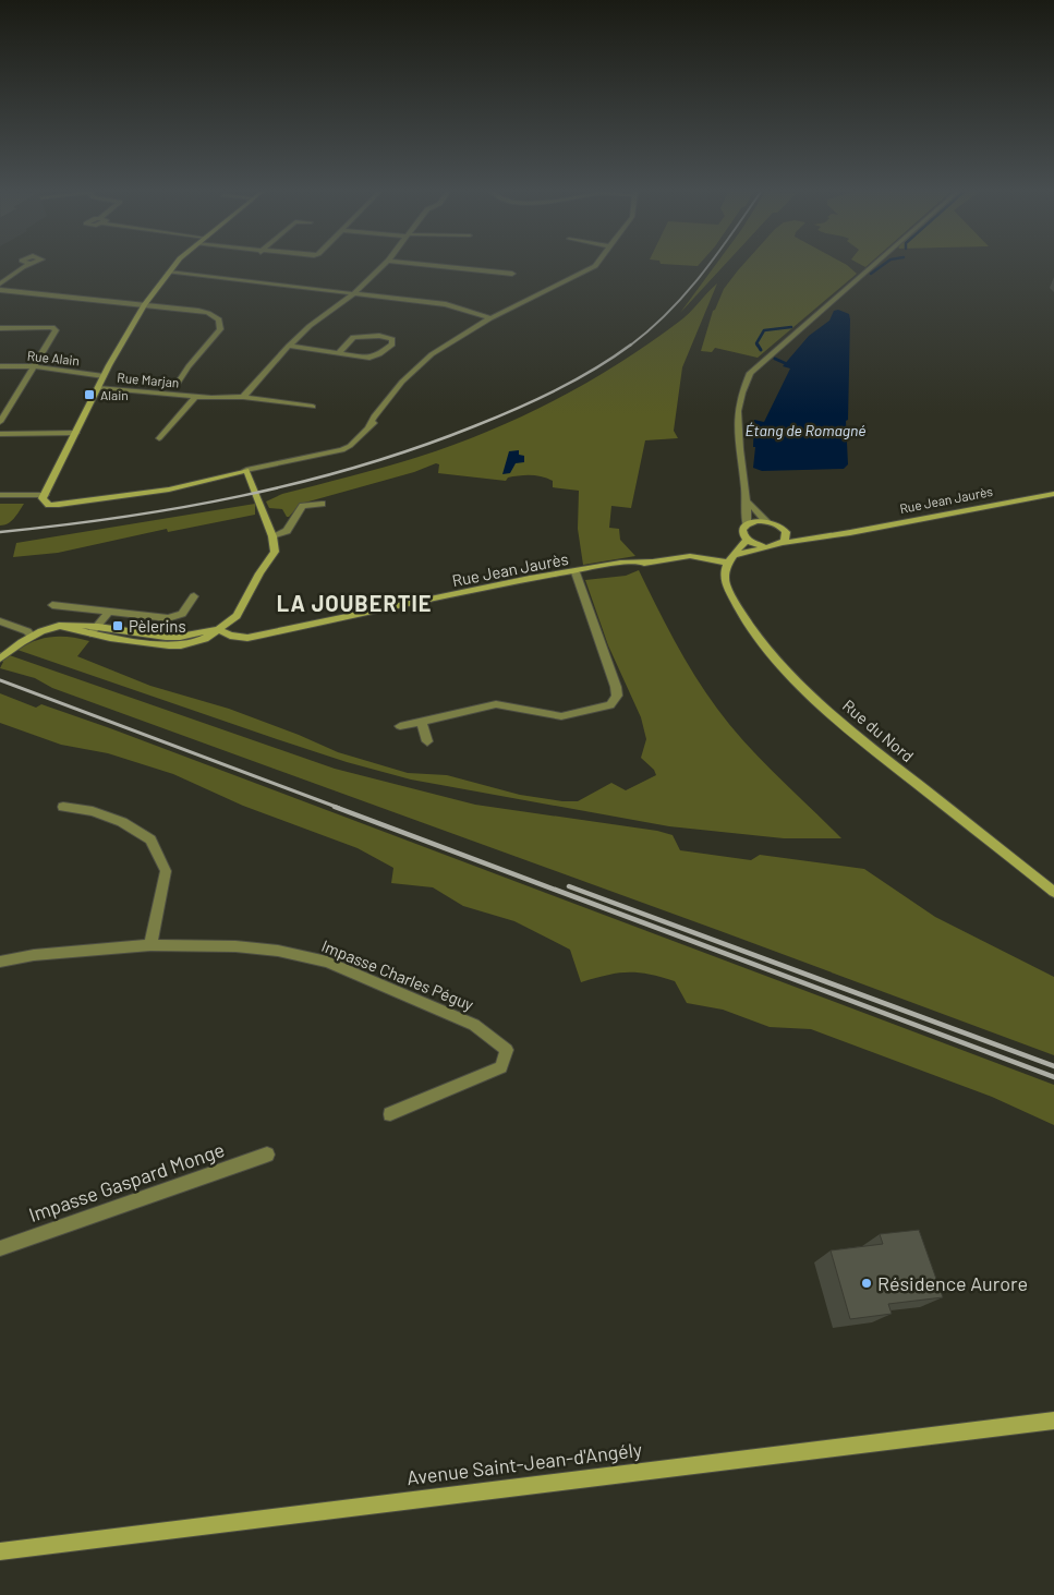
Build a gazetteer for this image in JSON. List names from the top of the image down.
{
  "streets": {
    "street": [
      "Rue Alain",
      "Rue Marjan",
      "Rue Jean Jaurès",
      "Rue du Nord",
      "Impasse Charles Péguy",
      "Impasse Gaspard Monge",
      "Avenue Saint-Jean-d'Angély"
    ]
  },
  "crossings": [
    ["Rue Jean Jaurès", "Rue du Nord"]
  ],
  "districts": ["LA JOUBERTIE"],
  "water": ["Étang de Romagné"],
  "places": {
    "transit": ["Alain", "Pèlerins"],
    "other": ["Résidence Aurore"]
  }
}
